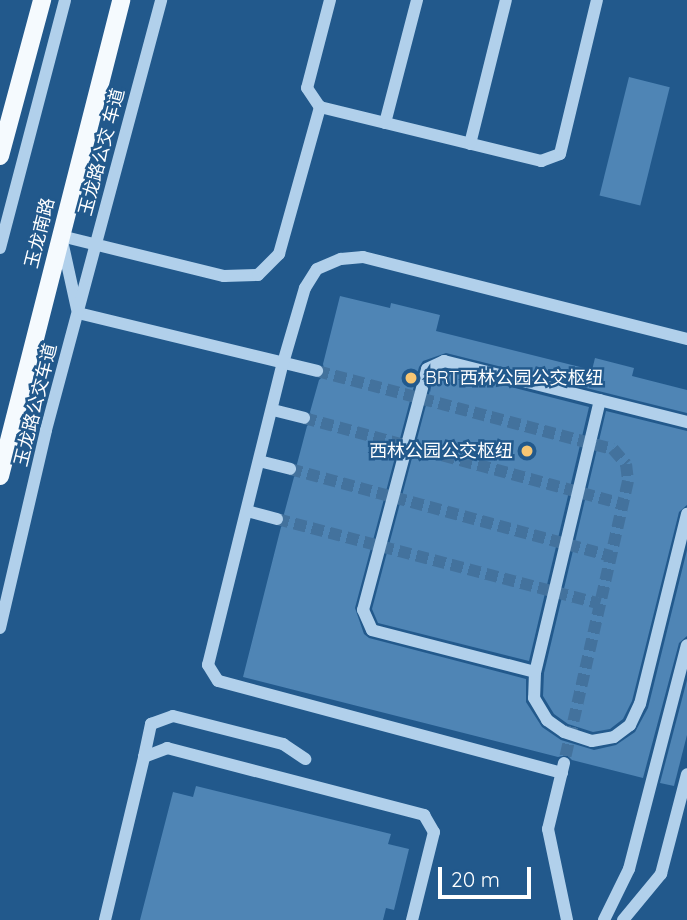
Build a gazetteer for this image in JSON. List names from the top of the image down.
{
  "streets": {
    "main road": ["玉龙南路"],
    "lane": ["玉龙路公交 车道", "玉龙路公交车道"]
  },
  "crossings": [
    ["玉龙路公交 车道", "玉龙路公交车道"]
  ],
  "places": ["BRT西林公园公交枢纽", "西林公园公交枢纽"],
  "scale_bar": "20 m"
}
